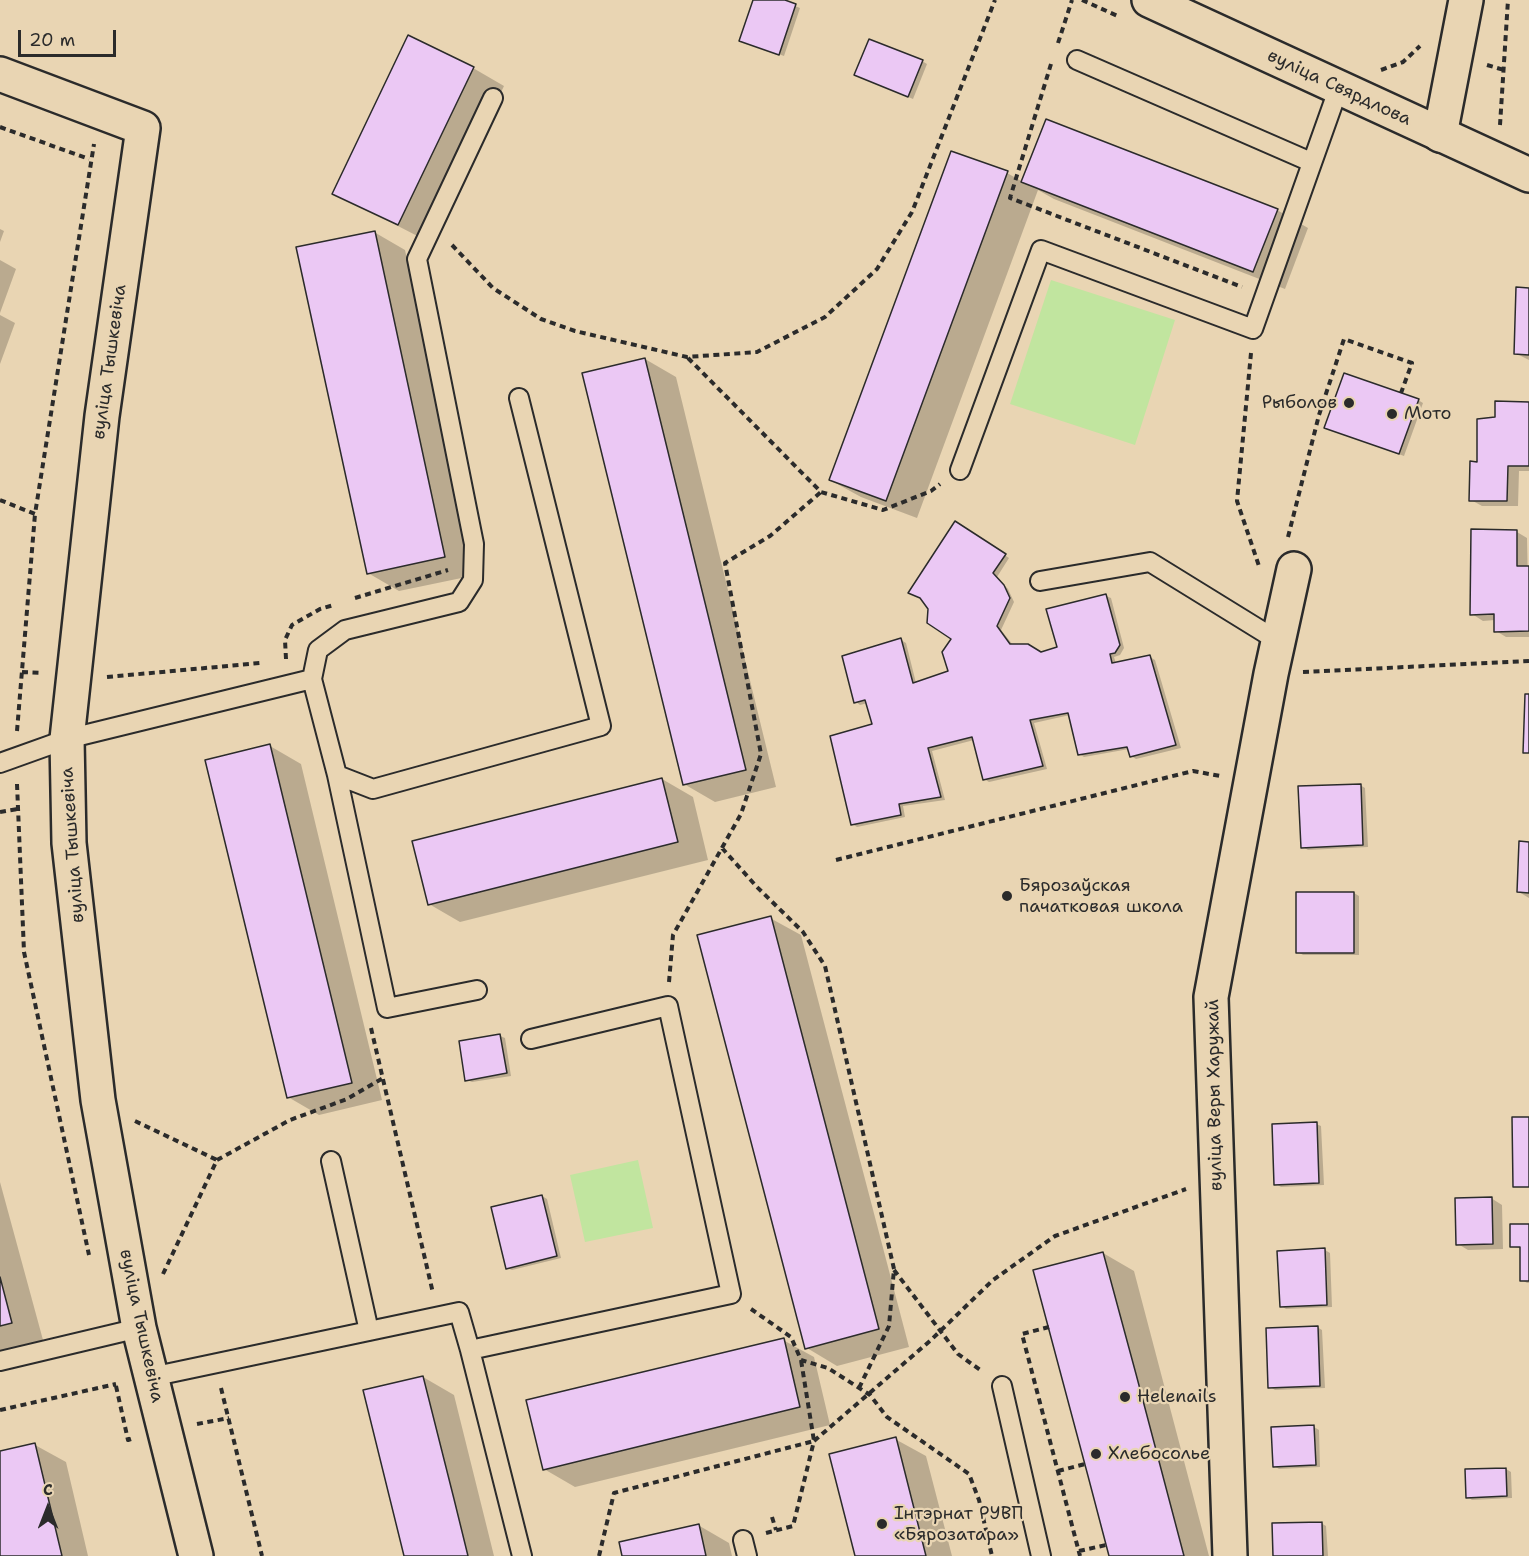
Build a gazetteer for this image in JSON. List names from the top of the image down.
{
  "streets": {
    "street": ["вуліца Свярдлова", "вуліца Тышкевіча", "вуліца Веры Харужай"]
  },
  "places": [
    "Рыболов",
    "Мото",
    "Бярозаўская пачатковая школа",
    "Helenails",
    "Хлебосолье",
    "Інтэрнат РУВП «Бярозатара»"
  ],
  "scale_bar": "20 m",
  "north": "top"
}
